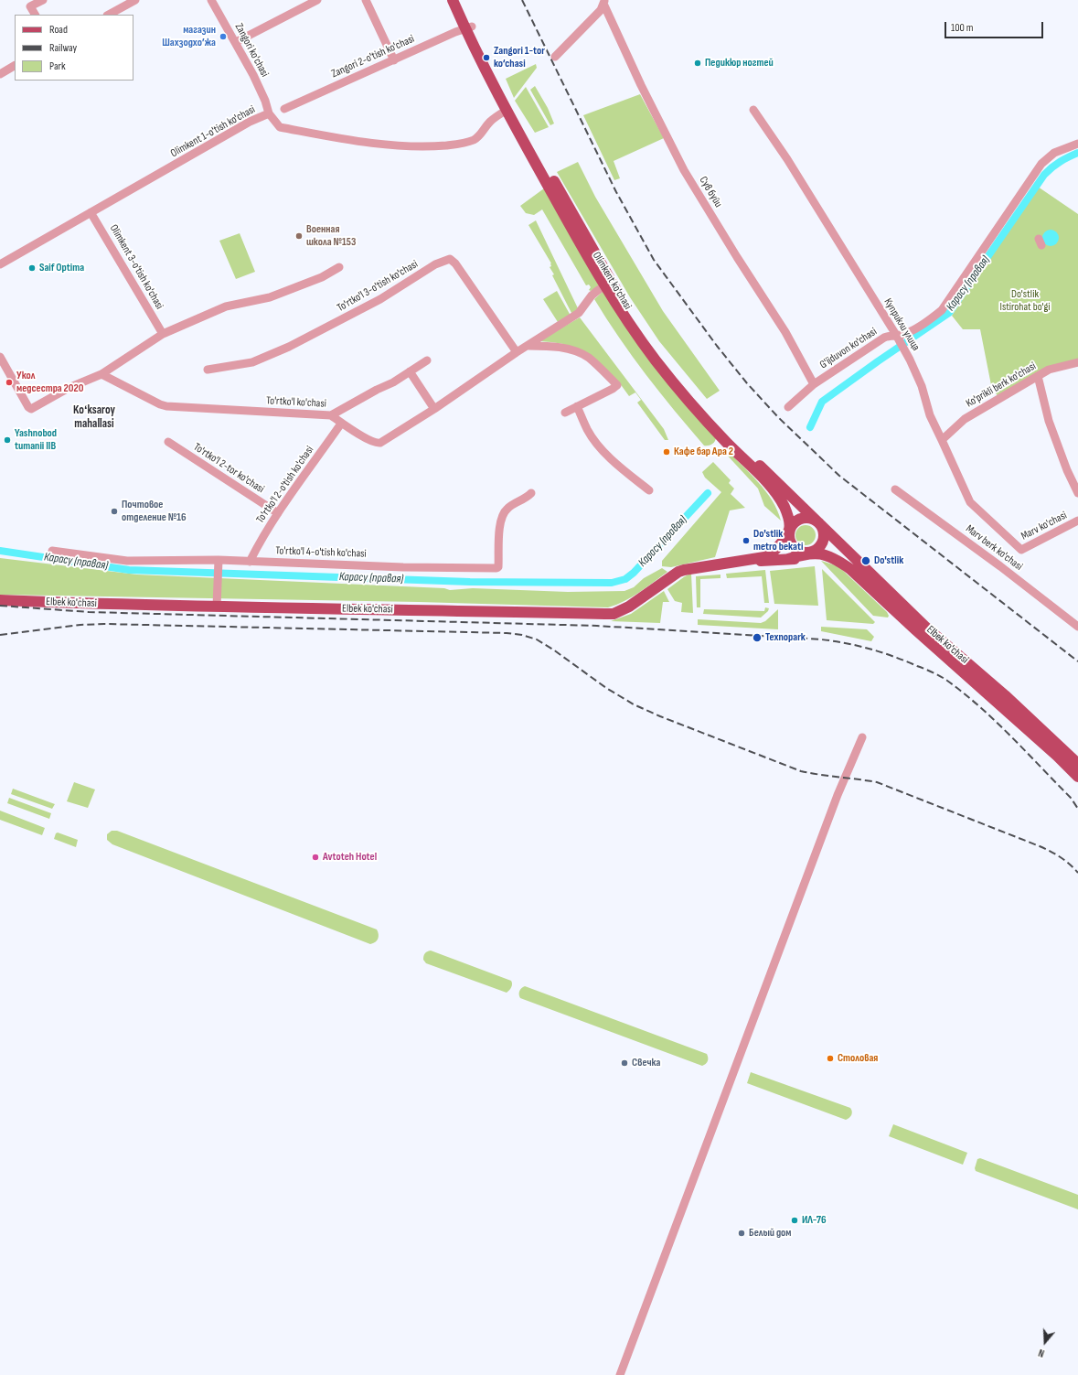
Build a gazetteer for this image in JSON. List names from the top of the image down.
{
  "streets": {
    "main road": ["Olimkent ko'chasi", "Elbek ko'chasi"],
    "street": [
      "Zangori ko'chasi",
      "Zangori 2-o'tish ko'chasi",
      "Olimkent 1-o'tish ko'chasi",
      "Сув буйи",
      "Olimkent 3-o'tish ko'chasi",
      "To'rtko'l 3-o'tish ko'chasi",
      "Куприкли улица",
      "G'ijduvon ko'chasi",
      "Ko'prikli berk ko'chasi",
      "To'rtko'l ko'chasi",
      "To'rtko'l 2-tor ko'chasi",
      "To'rtko'l 2-o'tish ko'chasi",
      "Marv ko'chasi",
      "Marv berk ko'chasi",
      "To'rtko'l 4-o'tish ko'chasi"
    ]
  },
  "crossings": [
    ["Zangori ko'chasi", "Olimkent 1-o'tish ko'chasi"],
    ["Zangori 2-o'tish ko'chasi", "Olimkent ko'chasi"],
    ["Olimkent 1-o'tish ko'chasi", "Olimkent 3-o'tish ko'chasi"],
    ["Olimkent 1-o'tish ko'chasi", "Olimkent ko'chasi"],
    ["Сув буйи", "G'ijduvon ko'chasi"],
    ["Olimkent ko'chasi", "To'rtko'l ko'chasi"],
    ["Olimkent ko'chasi", "Elbek ko'chasi"],
    ["To'rtko'l 3-o'tish ko'chasi", "To'rtko'l ko'chasi"],
    ["Куприкли улица", "G'ijduvon ko'chasi"],
    ["Куприкли улица", "Ko'prikli berk ko'chasi"],
    ["Куприкли улица", "Marv ko'chasi"],
    ["To'rtko'l ko'chasi", "To'rtko'l 2-o'tish ko'chasi"],
    ["To'rtko'l 2-tor ko'chasi", "To'rtko'l 2-o'tish ko'chasi"],
    ["To'rtko'l 2-o'tish ko'chasi", "To'rtko'l 4-o'tish ko'chasi"]
  ],
  "districts": ["Koʻksaroy mahallasi"],
  "water": ["Карасу (правая)"],
  "parks": ["Do'stlik Istirohat bo'gi"],
  "places": [
    "магазин Шахзодхо’жа",
    "Zangori 1-tor ko‘chasi",
    "Педикюр ногтей",
    "Военная школа №153",
    "Saif Optima",
    "Укол медсестра 2020",
    "Yashnobod tumanii IIB",
    "Кафе бар Ара 2",
    "Почтовое отделение №16",
    "Do'stlik metro bekati",
    "Do'stlik",
    "Texnopark",
    "Avtoteh Hotel",
    "Столовая",
    "Свечка",
    "ИЛ-76",
    "Белый дом"
  ],
  "legend": ["Road", "Railway", "Park"],
  "scale_bar": "100 m",
  "north": "bottom"
}
